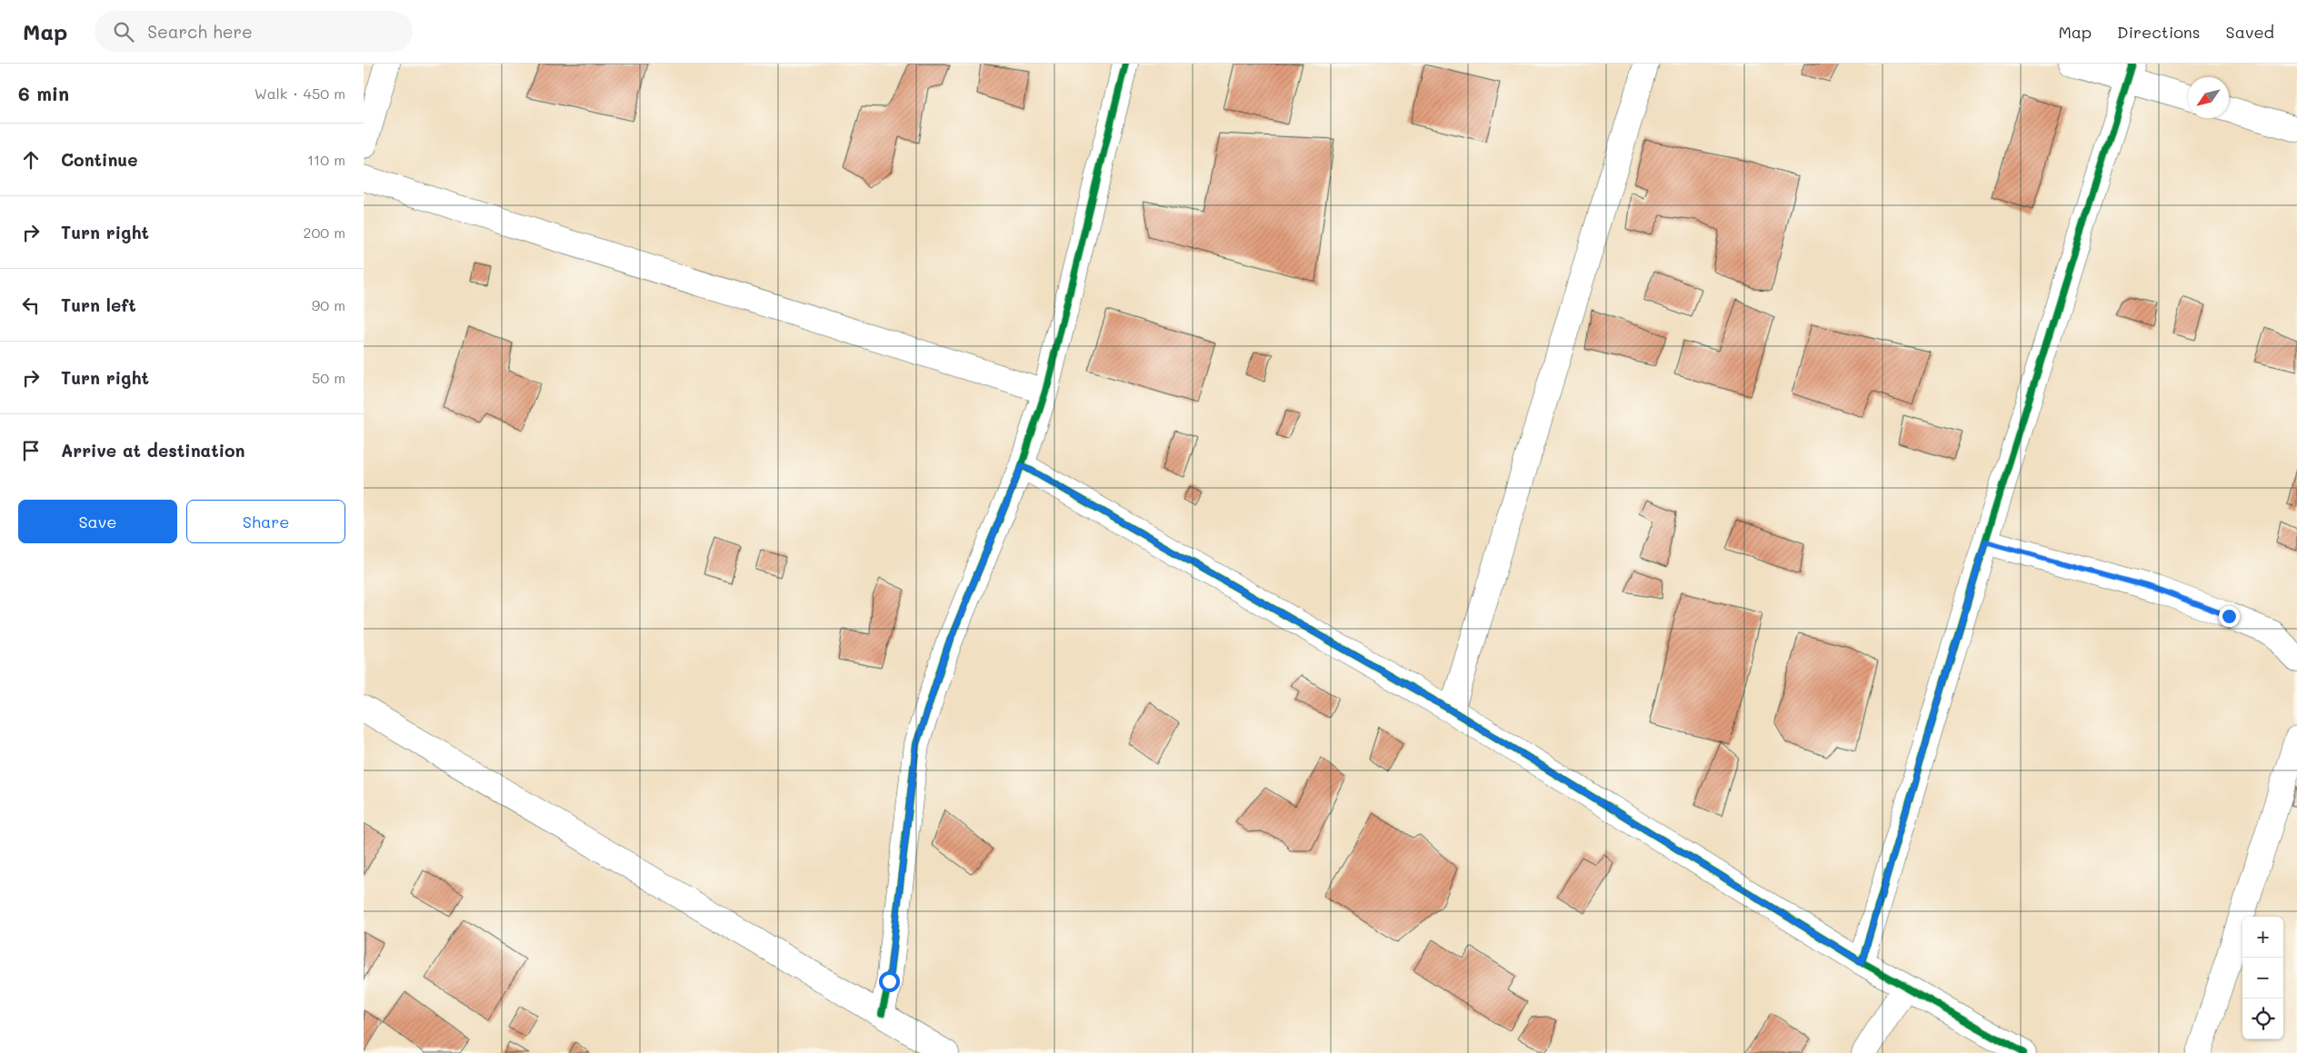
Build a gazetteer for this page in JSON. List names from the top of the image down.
{
  "north": "bottom left",
  "page": {
    "header": "Map",
    "search": "Search here",
    "nav": ["Map", "Directions", "Saved"],
    "heading": ["6 min", "Walk · 450 m"],
    "list": [
      ["Continue", "110 m"],
      ["Turn right", "200 m"],
      ["Turn left", "90 m"],
      ["Turn right", "50 m"],
      "Arrive at destination"
    ],
    "buttons": ["Save", "Share"],
    "map_buttons": ["+", "−"]
  }
}
